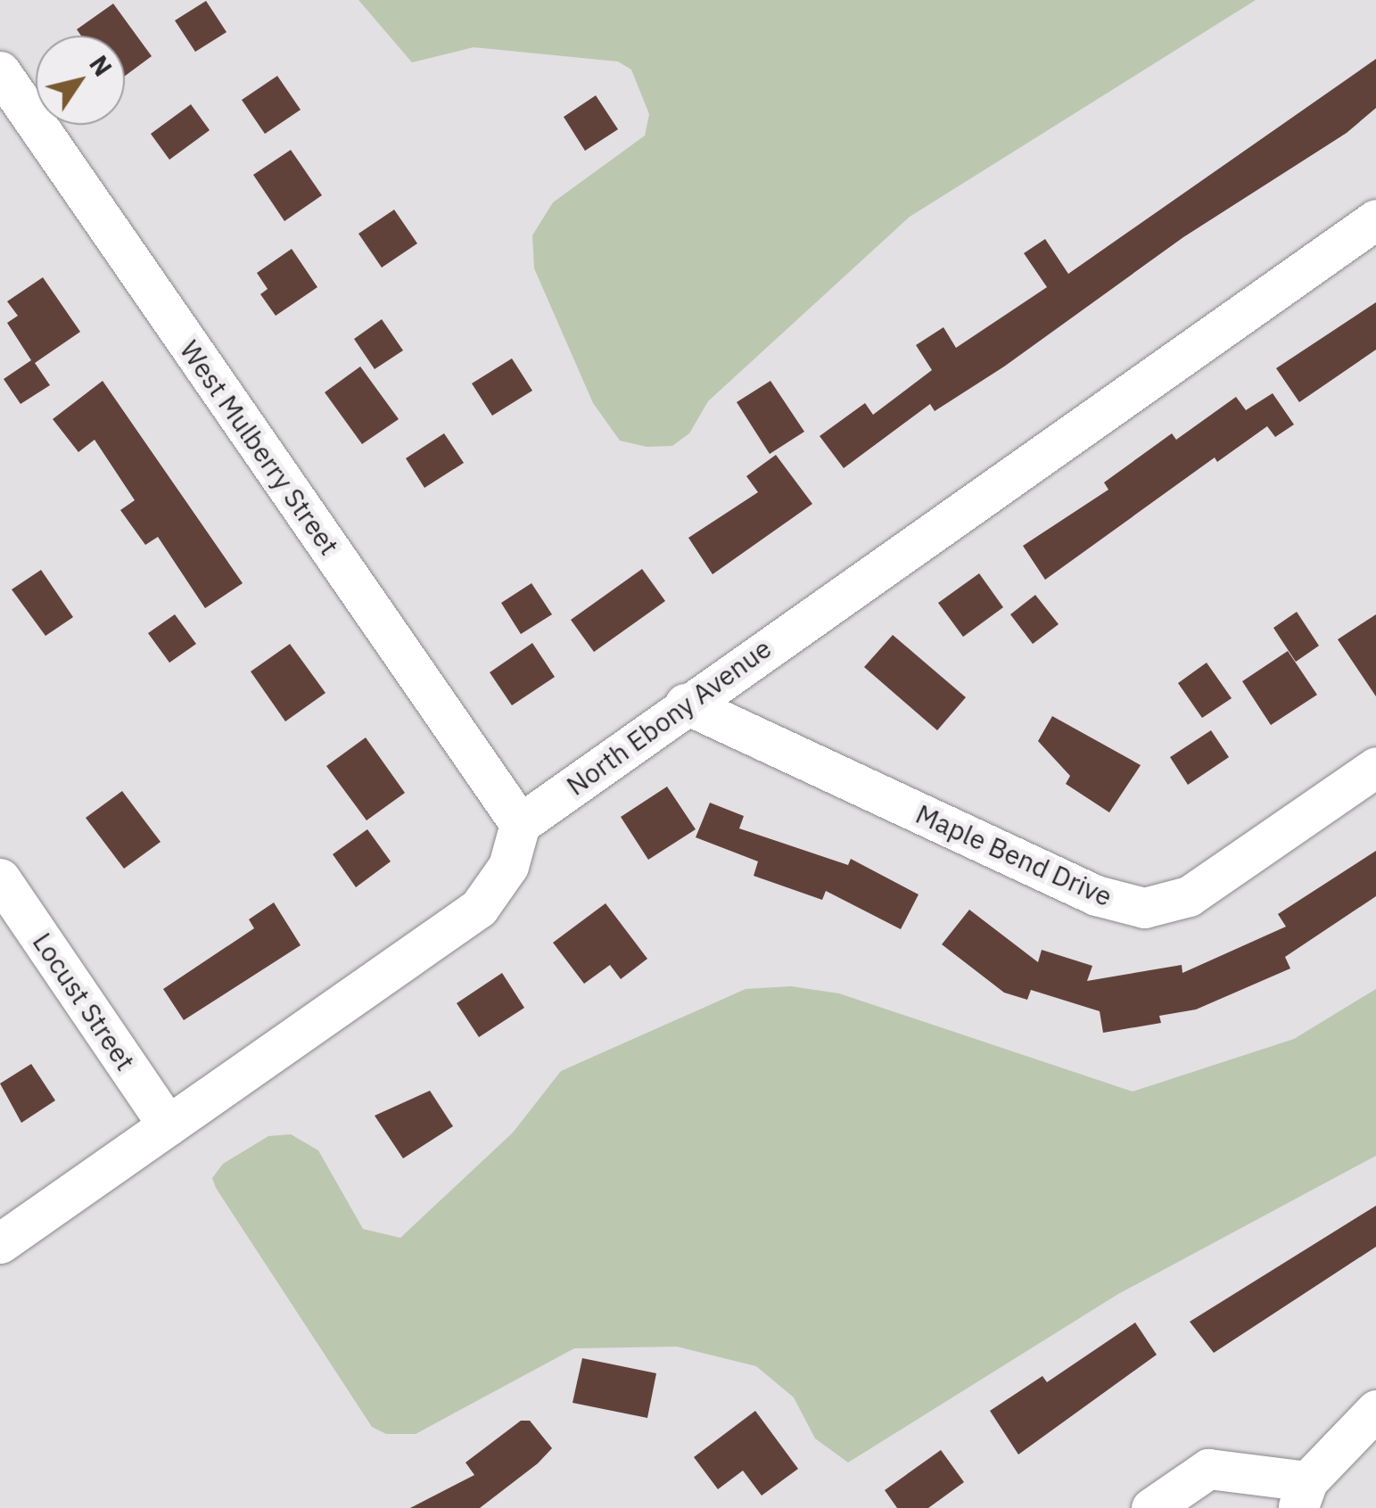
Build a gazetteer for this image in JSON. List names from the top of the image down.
{
  "streets": {
    "street": [
      "West Mulberry Street",
      "North Ebony Avenue",
      "Maple Bend Drive",
      "Locust Street"
    ]
  },
  "crossings": [
    ["West Mulberry Street", "North Ebony Avenue"],
    ["North Ebony Avenue", "Maple Bend Drive"]
  ],
  "north": "top right"
}
